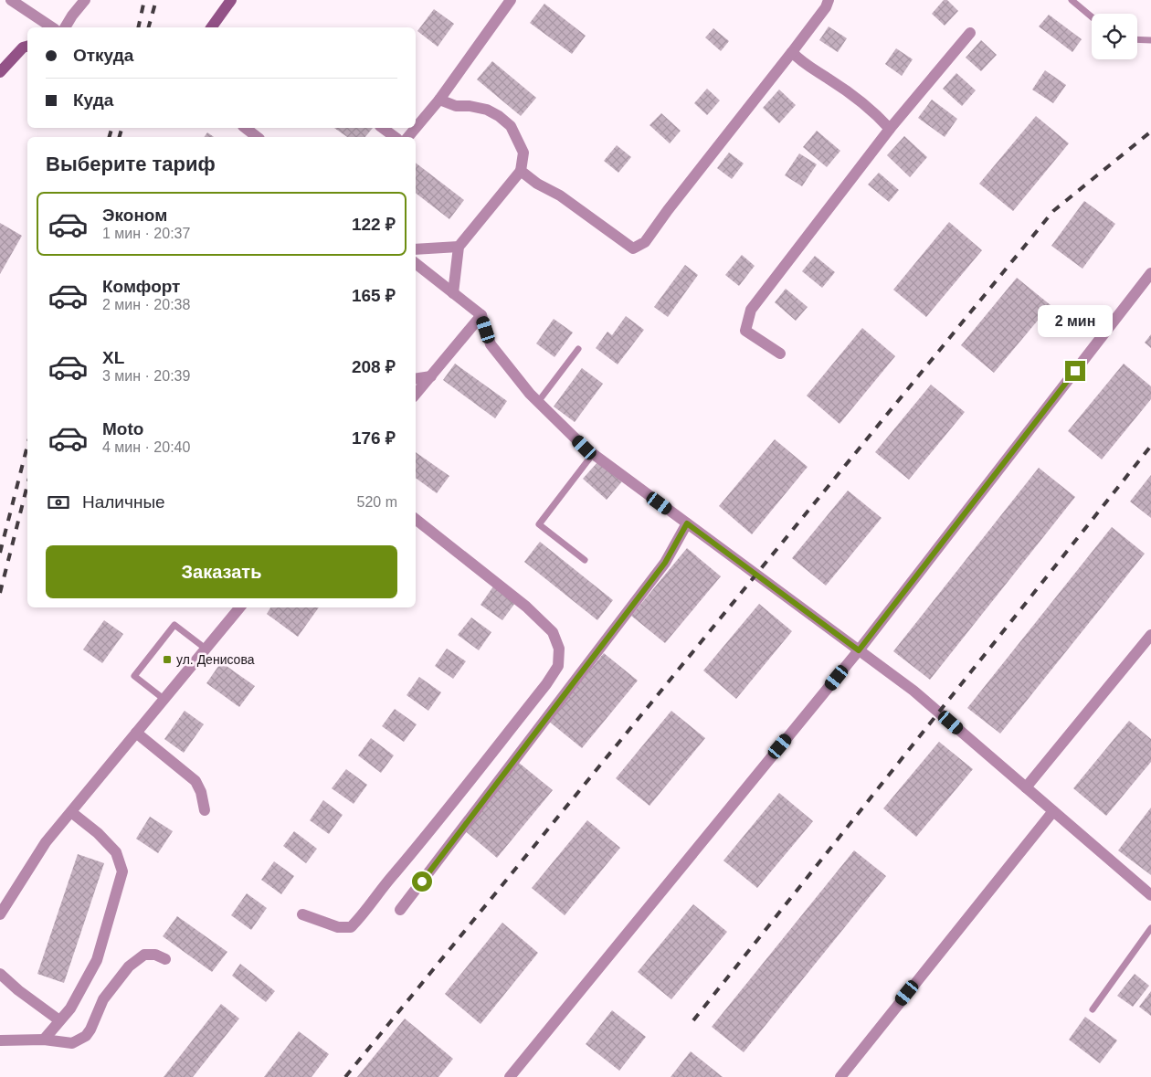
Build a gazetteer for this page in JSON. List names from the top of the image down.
{
  "places": {
    "transit": ["ул. Денисова"]
  },
  "page": {
    "banner": ["Откуда", "Куда"],
    "heading": "Выберите тариф",
    "list": [
      {
        "name": "Эконом",
        "note": "1 мин · 20:37",
        "value": "122 ₽"
      },
      {
        "name": "Комфорт",
        "note": "2 мин · 20:38",
        "value": "165 ₽"
      },
      {
        "name": "XL",
        "note": "3 мин · 20:39",
        "value": "208 ₽"
      },
      {
        "name": "Moto",
        "note": "4 мин · 20:40",
        "value": "176 ₽"
      }
    ],
    "bubble": "2 мин",
    "pay": ["Наличные", "520 m"],
    "buttons": "Заказать"
  }
}
